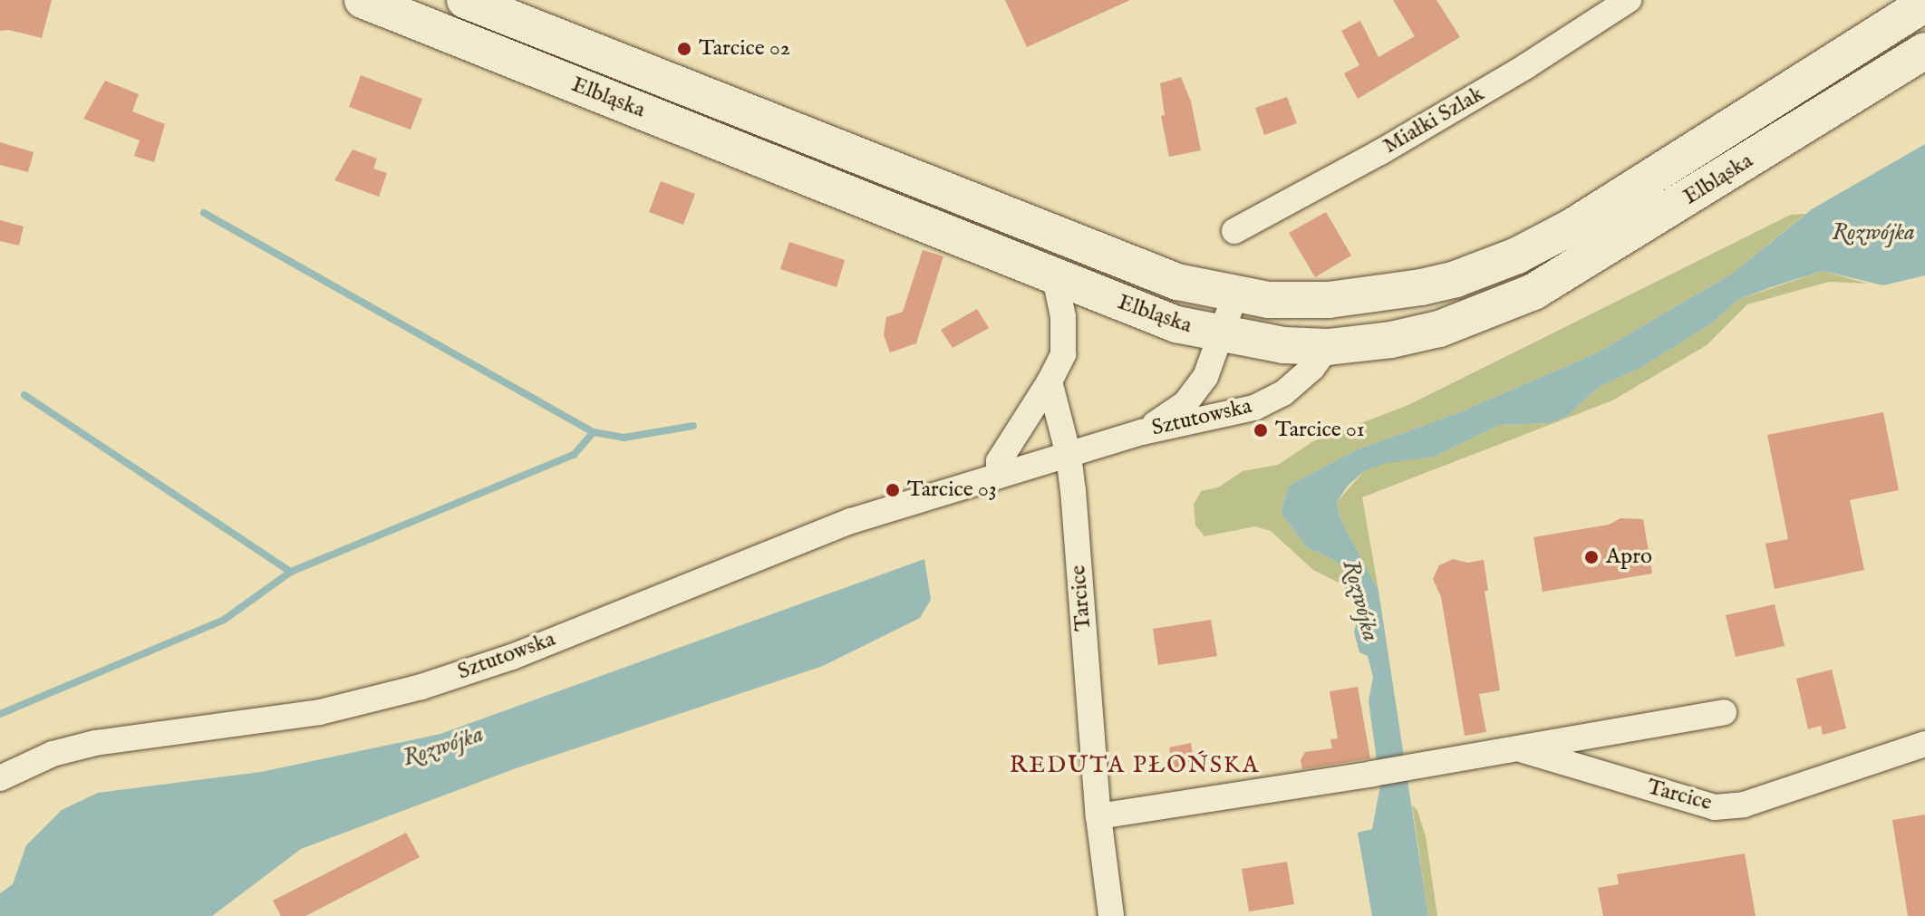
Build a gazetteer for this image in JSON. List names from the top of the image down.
{
  "streets": {
    "main road": ["Elbląska"],
    "street": ["Miałki Szlak", "Sztutowska", "Tarcice"]
  },
  "crossings": [
    ["Elbląska", "Sztutowska"],
    ["Sztutowska", "Tarcice"]
  ],
  "districts": ["REDUTA PŁOŃSKA"],
  "water": ["Rozwójka"],
  "places": [
    "Tarcice 02",
    "Tarcice 01",
    "Tarcice 03",
    "Apro"
  ]
}
